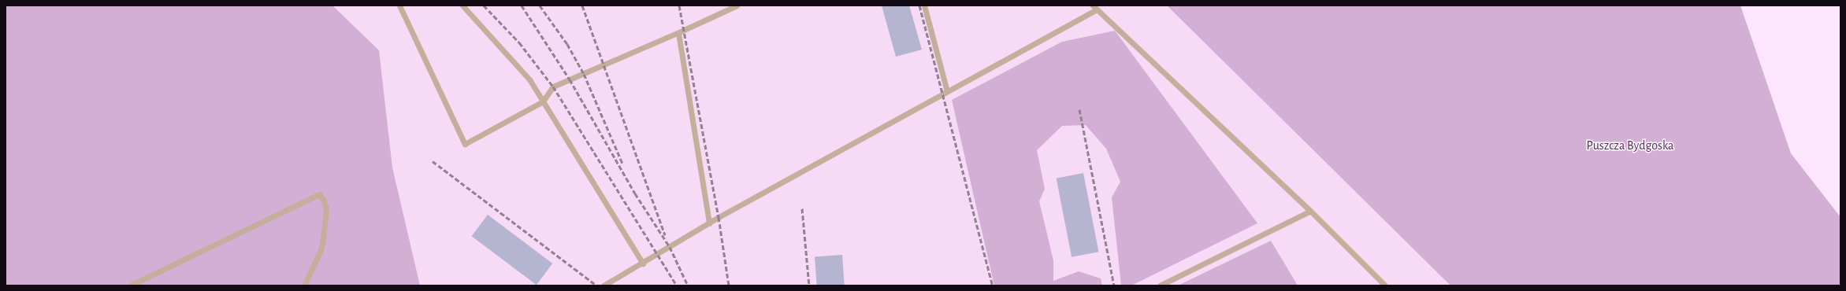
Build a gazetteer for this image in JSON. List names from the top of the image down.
{
  "parks": ["Puszcza Bydgoska"]
}
